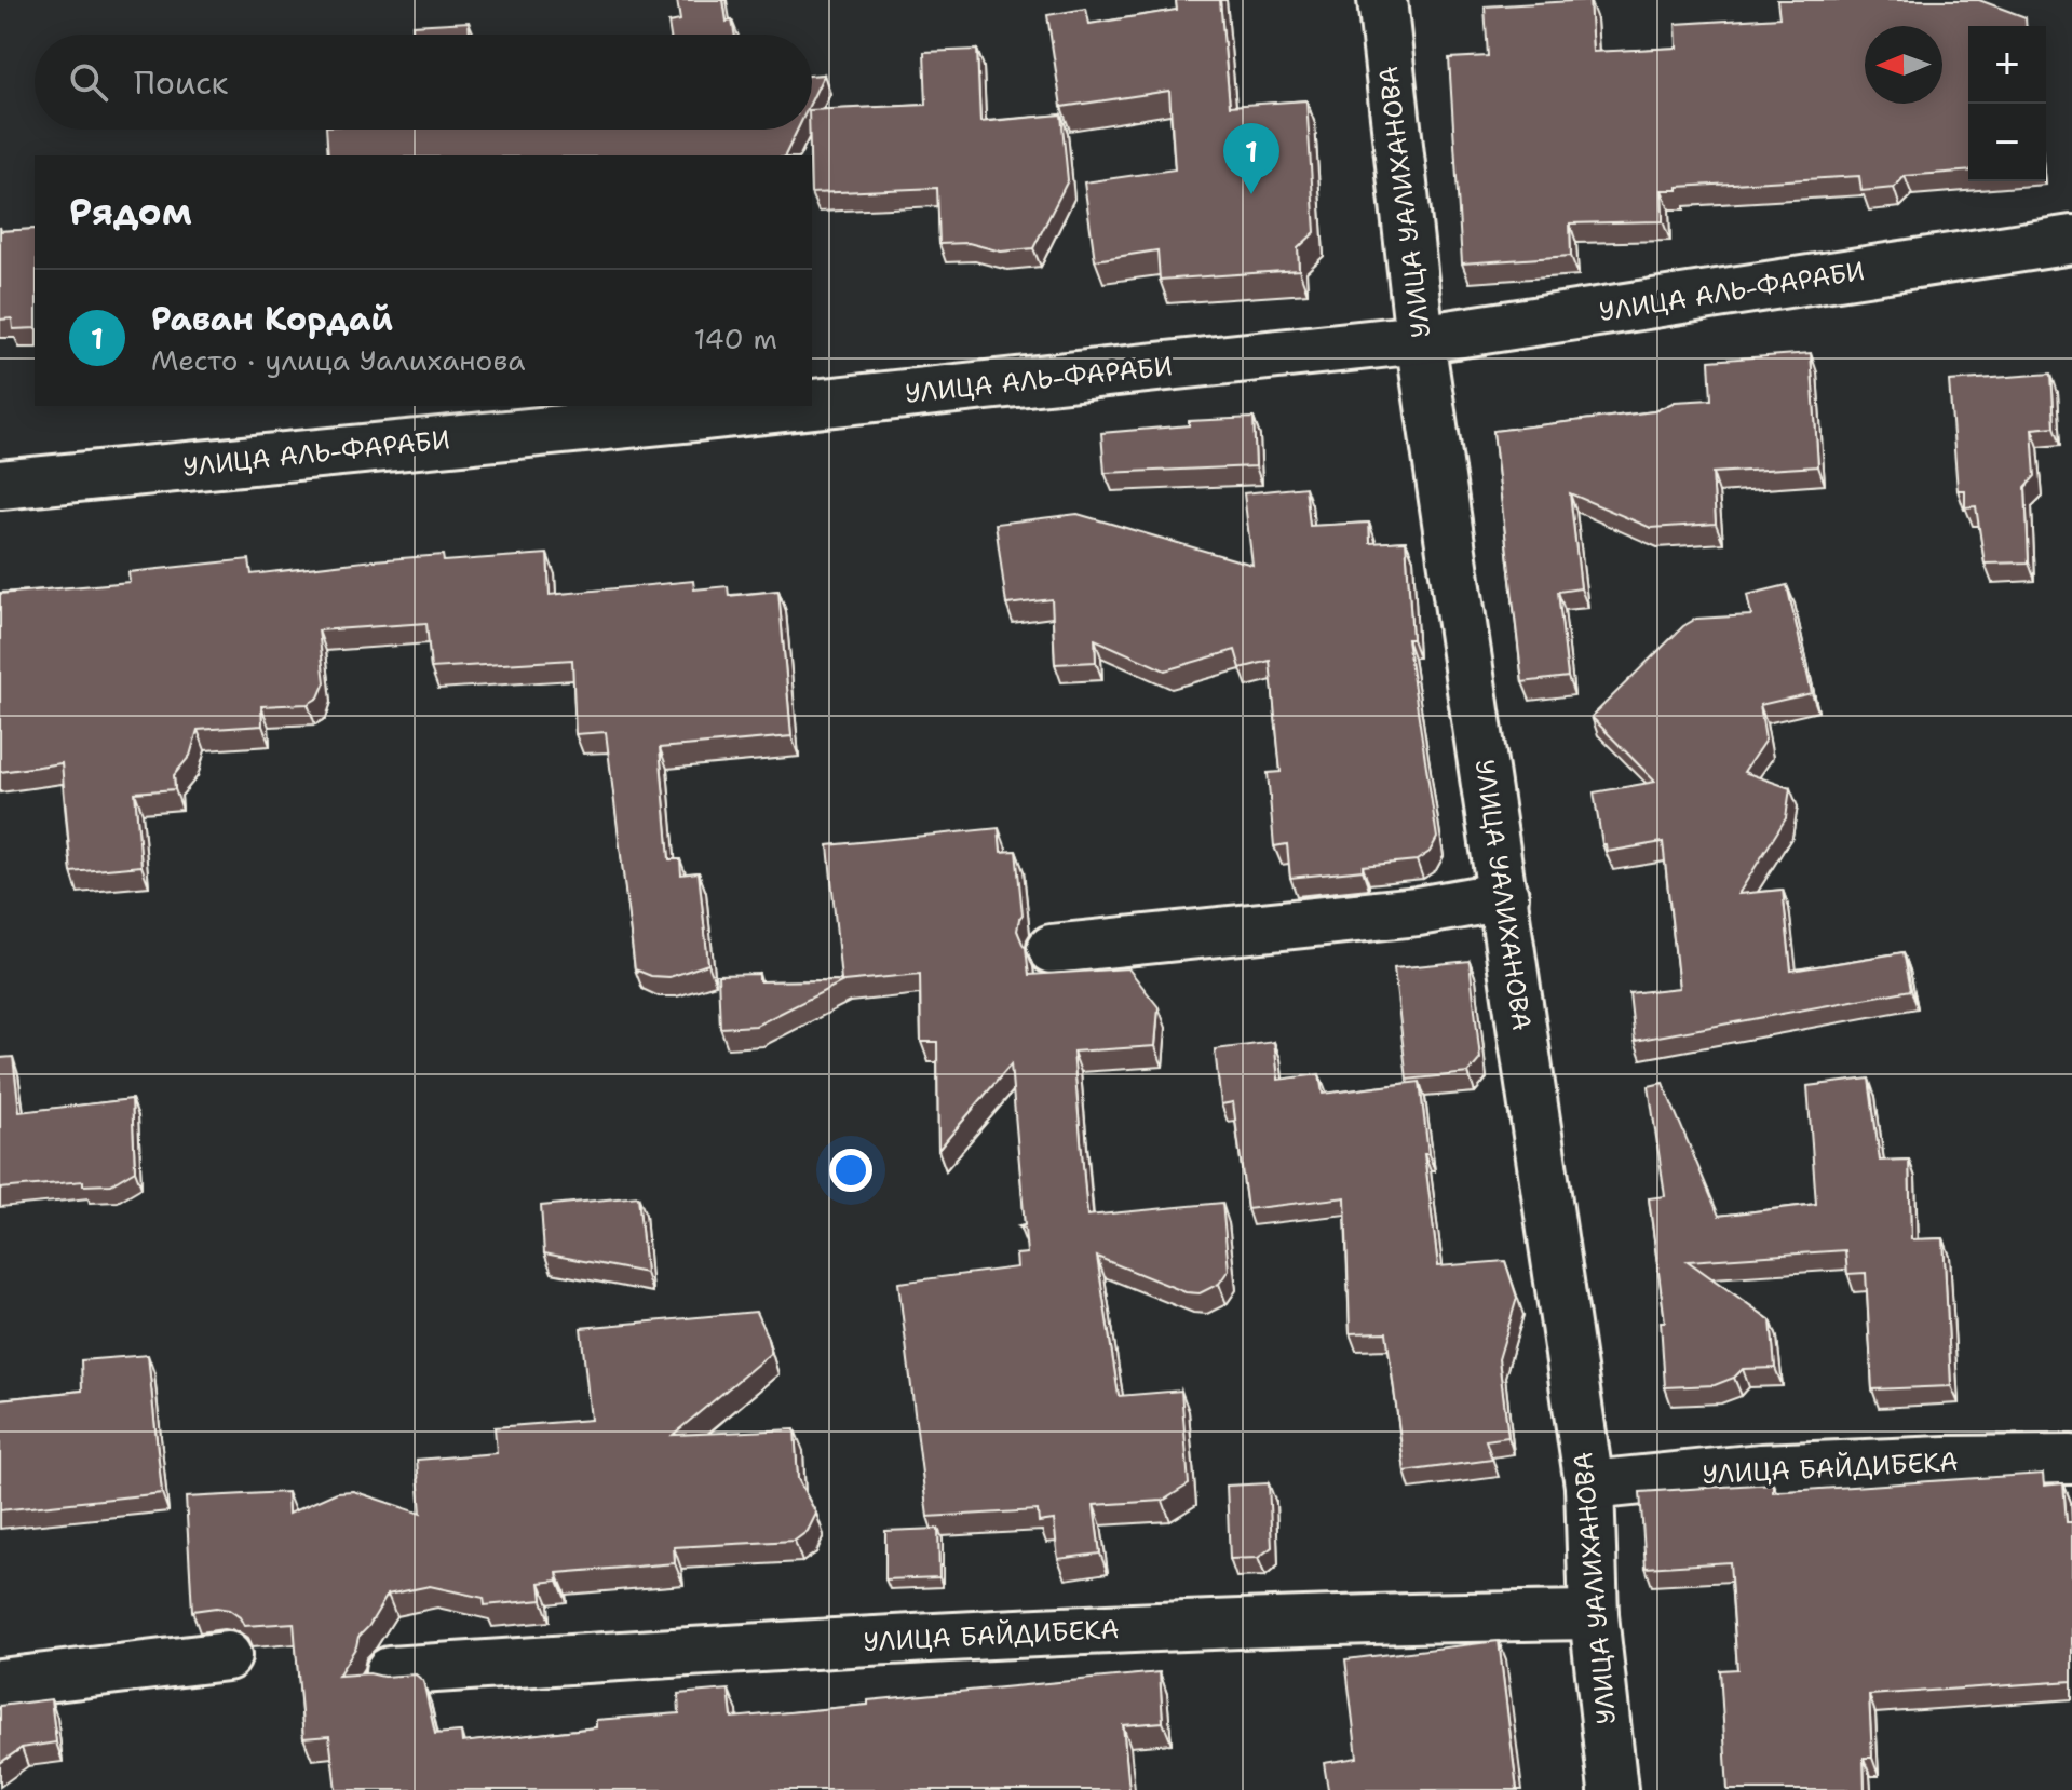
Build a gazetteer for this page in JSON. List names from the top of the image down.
{
  "streets": {
    "street": ["УЛИЦА УАЛИХАНОВА", "УЛИЦА АЛЬ-ФАРАБИ", "УЛИЦА БАЙДИБЕКА"]
  },
  "crossings": [
    ["УЛИЦА УАЛИХАНОВА", "УЛИЦА АЛЬ-ФАРАБИ"],
    ["УЛИЦА УАЛИХАНОВА", "УЛИЦА БАЙДИБЕКА"]
  ],
  "north": "left",
  "page": {
    "map_buttons": ["+", "−"],
    "search": "Поиск",
    "pins": "1",
    "heading": "Рядом",
    "list": [
      {
        "mark": "1",
        "name": "Раван Кордай",
        "note": "Место · улица Уалиханова",
        "value": "140 m"
      }
    ]
  }
}
